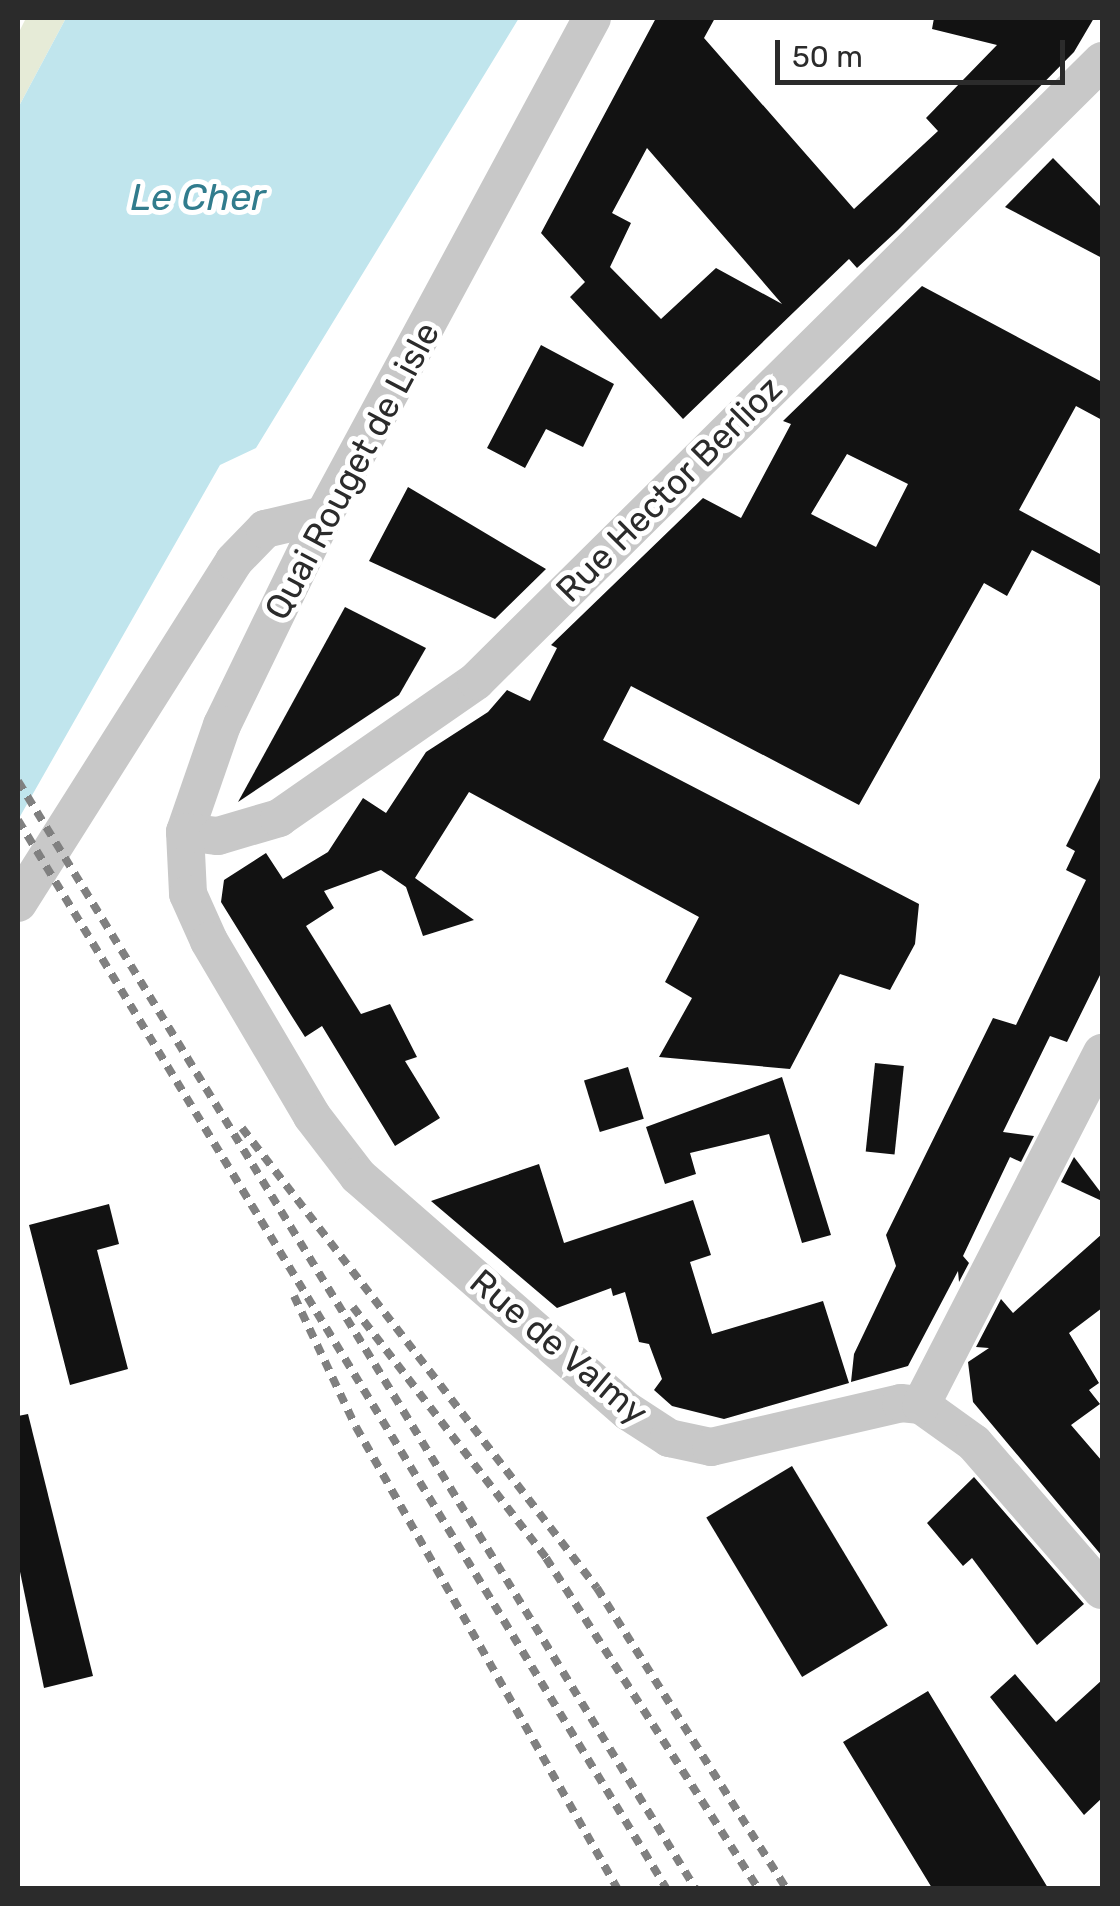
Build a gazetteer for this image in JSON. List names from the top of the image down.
{
  "streets": {
    "street": ["Quai Rouget de Lisle", "Rue Hector Berlioz", "Rue de Valmy"]
  },
  "crossings": [
    ["Quai Rouget de Lisle", "Rue Hector Berlioz"],
    ["Quai Rouget de Lisle", "Rue de Valmy"]
  ],
  "water": ["Le Cher"],
  "scale_bar": "50 m"
}
